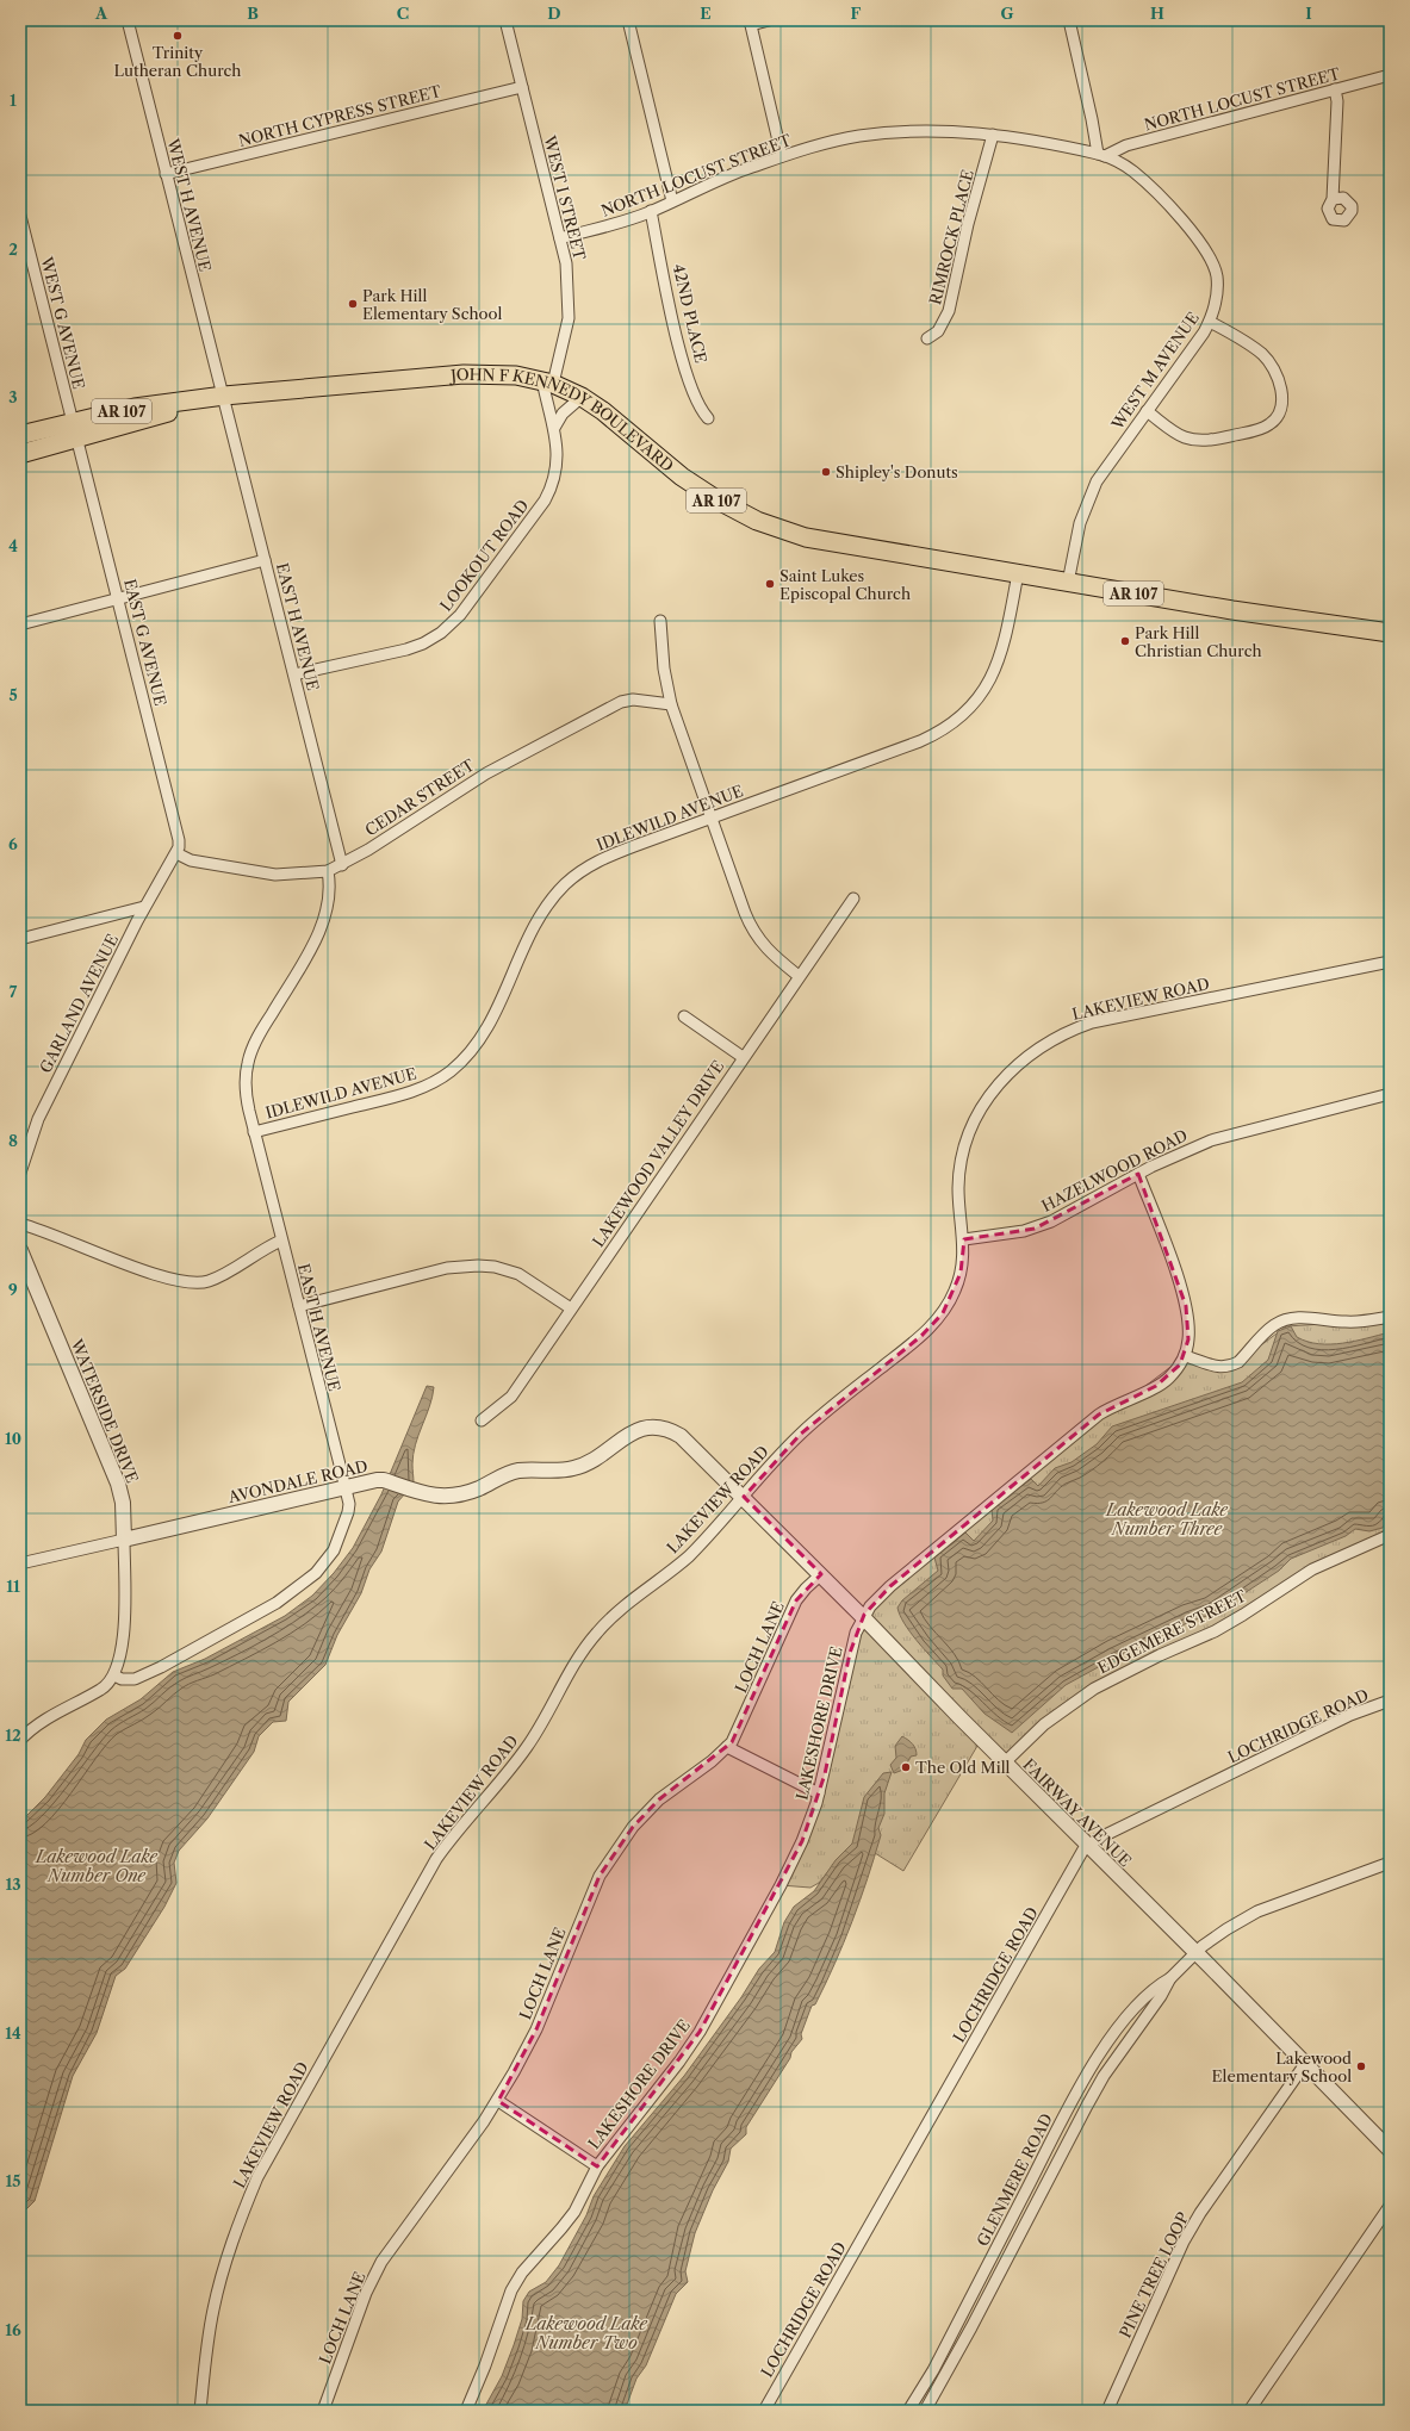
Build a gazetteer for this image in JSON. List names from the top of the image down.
{
  "streets": {
    "main road": ["AR 107", "JOHN F KENNEDY BOULEVARD"],
    "street": [
      "NORTH LOCUST STREET",
      "NORTH CYPRESS STREET",
      "WEST I STREET",
      "WEST H AVENUE",
      "RIMROCK PLACE",
      "42ND PLACE",
      "WEST G AVENUE",
      "WEST M AVENUE",
      "LOOKOUT ROAD",
      "EAST H AVENUE",
      "EAST G AVENUE",
      "CEDAR STREET",
      "IDLEWILD AVENUE",
      "LAKEVIEW ROAD",
      "GARLAND AVENUE",
      "LAKEWOOD VALLEY DRIVE",
      "HAZELWOOD ROAD",
      "WATERSIDE DRIVE",
      "AVONDALE ROAD",
      "EDGEMERE STREET",
      "LOCH LANE",
      "LAKESHORE DRIVE",
      "LOCHRIDGE ROAD",
      "FAIRWAY AVENUE",
      "GLENMERE ROAD",
      "PINE TREE LOOP"
    ]
  },
  "crossings": [
    ["NORTH LOCUST STREET", "WEST I STREET"],
    ["NORTH LOCUST STREET", "RIMROCK PLACE"],
    ["NORTH LOCUST STREET", "42ND PLACE"],
    ["NORTH LOCUST STREET", "WEST M AVENUE"],
    ["NORTH CYPRESS STREET", "WEST I STREET"],
    ["NORTH CYPRESS STREET", "WEST H AVENUE"],
    ["WEST I STREET", "JOHN F KENNEDY BOULEVARD"],
    ["WEST I STREET", "LOOKOUT ROAD"],
    ["WEST H AVENUE", "JOHN F KENNEDY BOULEVARD"],
    ["WEST H AVENUE", "EAST H AVENUE"],
    ["WEST G AVENUE", "JOHN F KENNEDY BOULEVARD"],
    ["WEST G AVENUE", "EAST G AVENUE"],
    ["WEST M AVENUE", "JOHN F KENNEDY BOULEVARD"],
    ["JOHN F KENNEDY BOULEVARD", "LOOKOUT ROAD"],
    ["JOHN F KENNEDY BOULEVARD", "EAST H AVENUE"],
    ["JOHN F KENNEDY BOULEVARD", "EAST G AVENUE"],
    ["JOHN F KENNEDY BOULEVARD", "IDLEWILD AVENUE"],
    ["LOOKOUT ROAD", "EAST H AVENUE"],
    ["EAST H AVENUE", "CEDAR STREET"],
    ["EAST H AVENUE", "IDLEWILD AVENUE"],
    ["EAST H AVENUE", "WATERSIDE DRIVE"],
    ["EAST H AVENUE", "AVONDALE ROAD"],
    ["EAST G AVENUE", "CEDAR STREET"],
    ["EAST G AVENUE", "GARLAND AVENUE"],
    ["CEDAR STREET", "GARLAND AVENUE"],
    ["LAKEVIEW ROAD", "HAZELWOOD ROAD"],
    ["LAKEVIEW ROAD", "AVONDALE ROAD"],
    ["LAKEVIEW ROAD", "FAIRWAY AVENUE"],
    ["WATERSIDE DRIVE", "AVONDALE ROAD"],
    ["AVONDALE ROAD", "FAIRWAY AVENUE"],
    ["EDGEMERE STREET", "FAIRWAY AVENUE"],
    ["LOCH LANE", "FAIRWAY AVENUE"],
    ["LAKESHORE DRIVE", "FAIRWAY AVENUE"],
    ["LOCHRIDGE ROAD", "FAIRWAY AVENUE"],
    ["FAIRWAY AVENUE", "GLENMERE ROAD"],
    ["FAIRWAY AVENUE", "PINE TREE LOOP"]
  ],
  "water": ["Lakewood Lake Number Three", "Lakewood Lake Number One", "Lakewood Lake Number Two"],
  "places": [
    "Trinity Lutheran Church",
    "Park Hill Elementary School",
    "Shipley's Donuts",
    "Saint Lukes Episcopal Church",
    "Park Hill Christian Church",
    "The Old Mill",
    "Lakewood Elementary School"
  ],
  "grid": {
    "columns": [
      "A",
      "B",
      "C",
      "D",
      "E",
      "F",
      "G",
      "H",
      "I"
    ],
    "rows": [
      "1",
      "2",
      "3",
      "4",
      "5",
      "6",
      "7",
      "8",
      "9",
      "10",
      "11",
      "12",
      "13",
      "14",
      "15",
      "16"
    ]
  }
}
